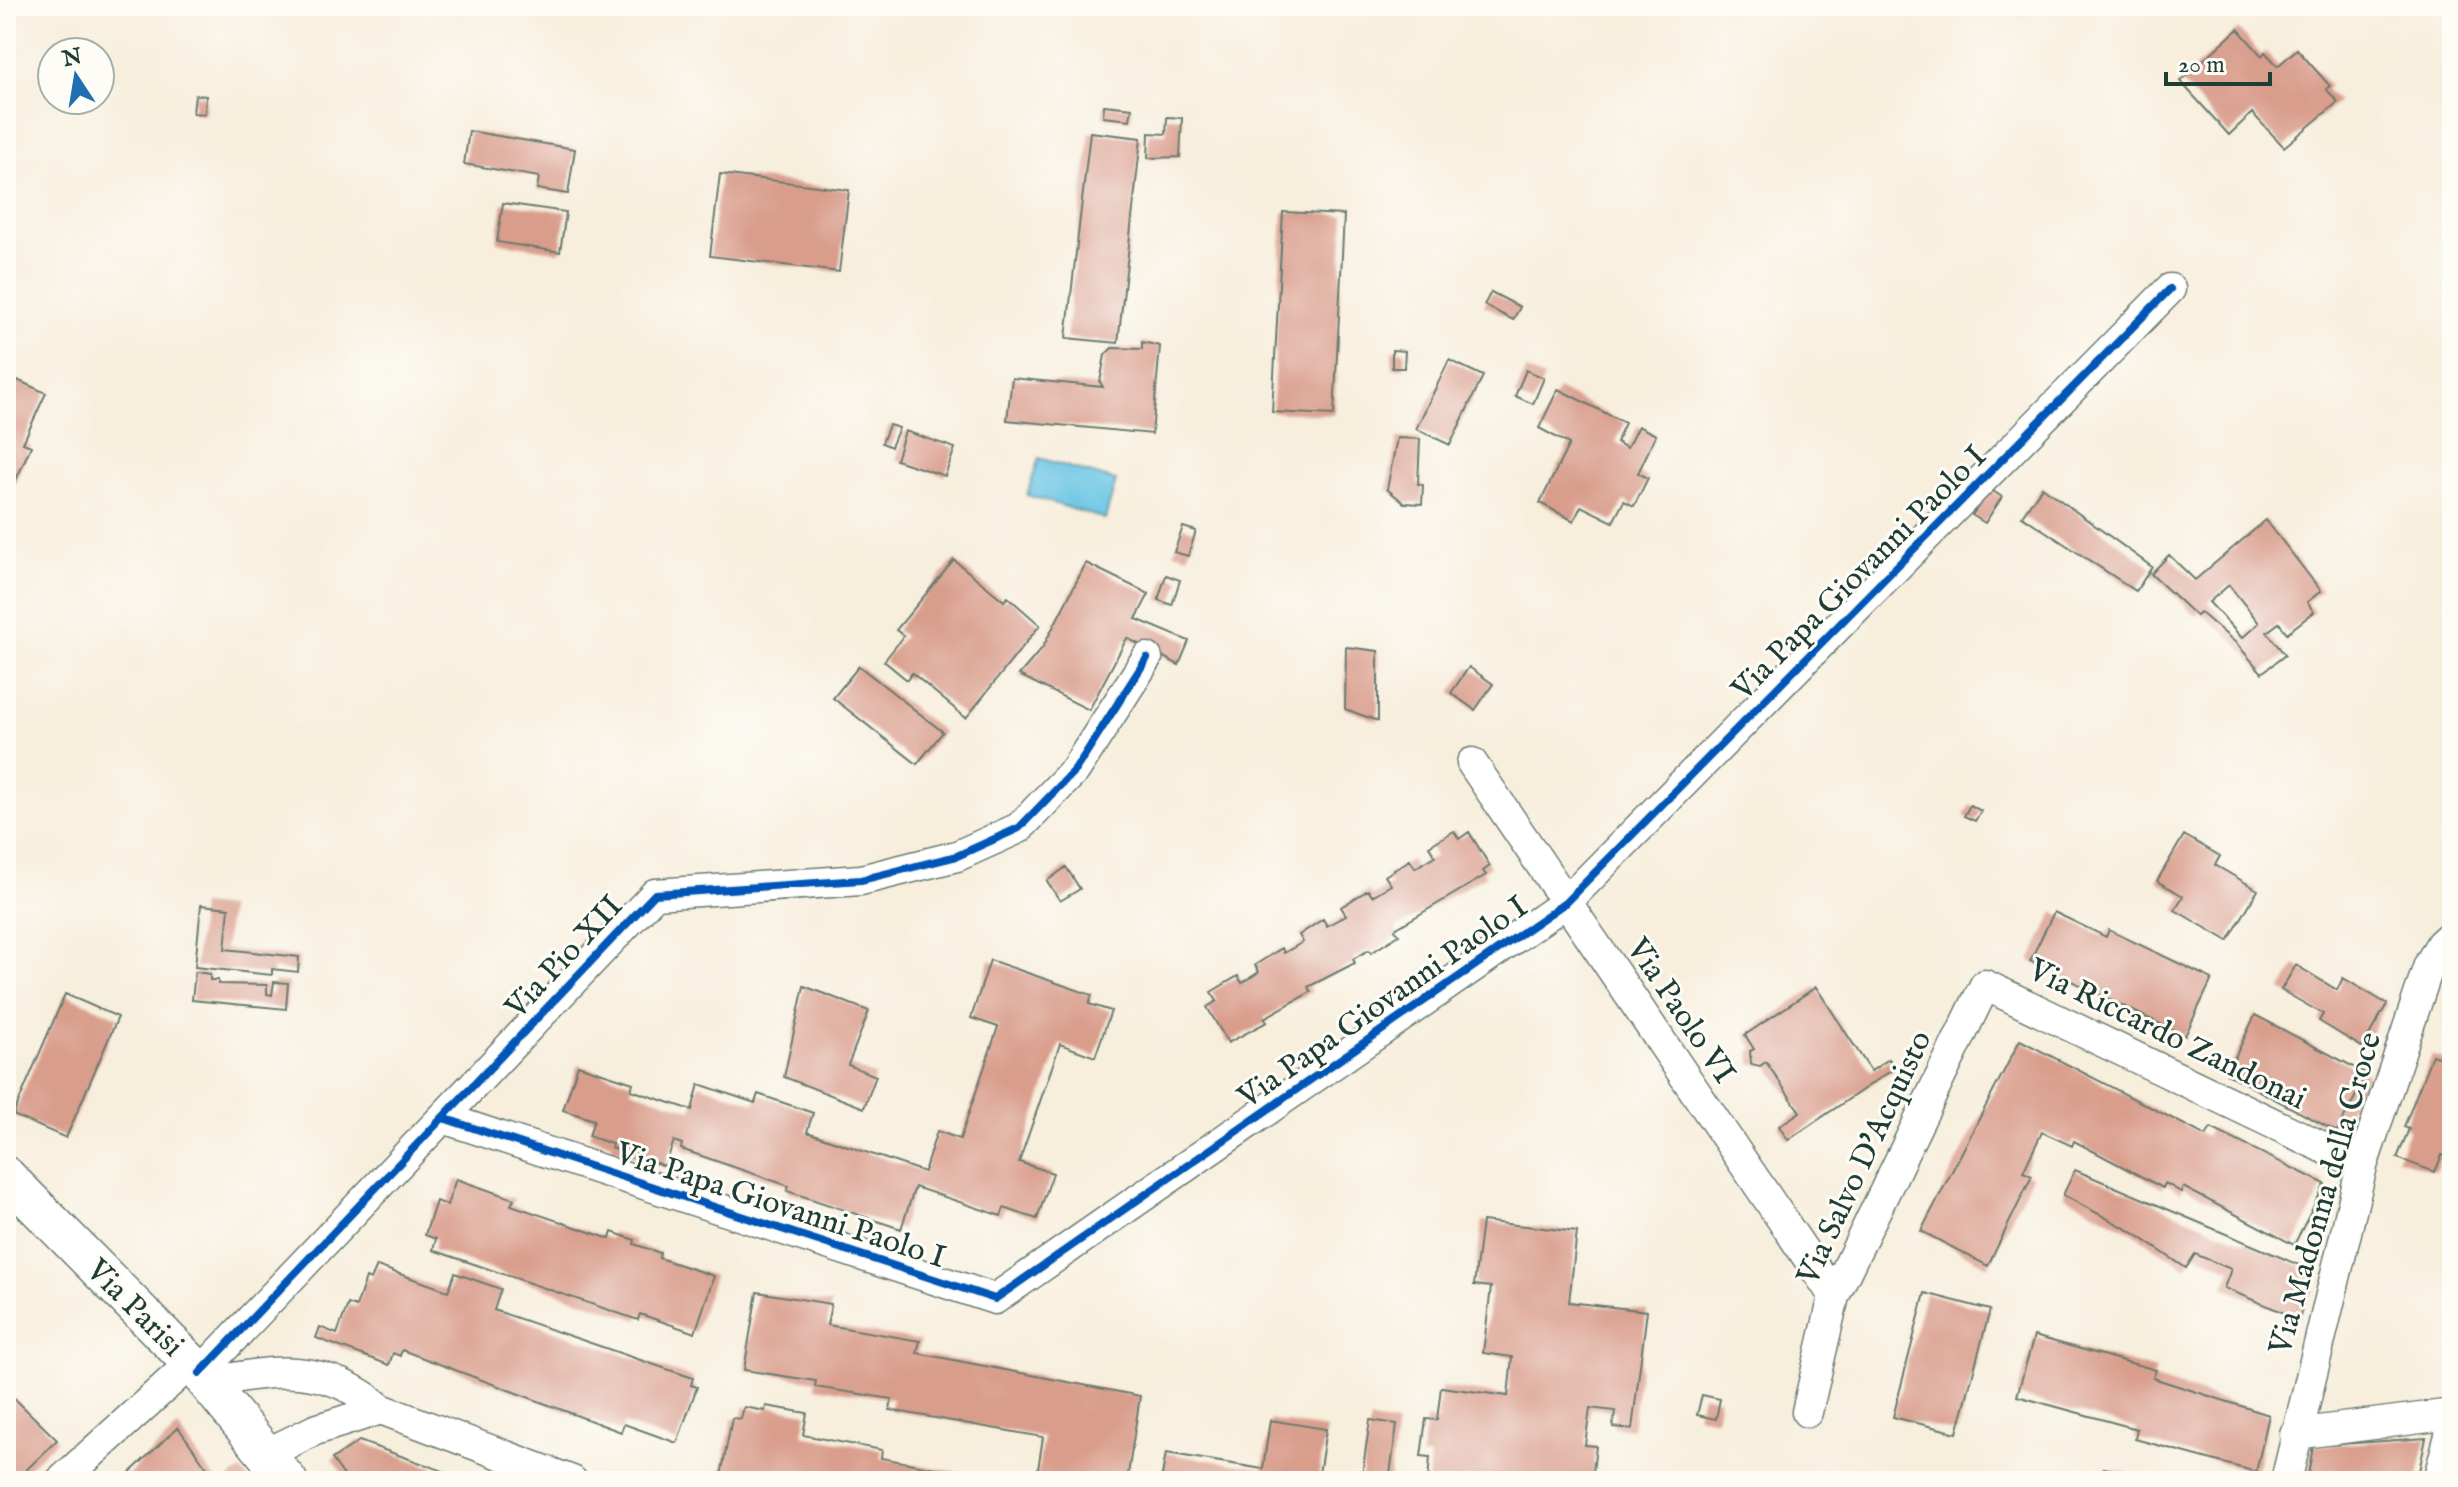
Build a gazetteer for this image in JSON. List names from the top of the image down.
{
  "streets": {
    "street": [
      "Via Papa Giovanni Paolo I",
      "Via Pio XII",
      "Via Paolo VI",
      "Via Riccardo Zandonai",
      "Via Salvo D'Acquisto",
      "Via Madonna della Croce",
      "Via Parisi"
    ]
  },
  "crossings": [
    ["Via Papa Giovanni Paolo I", "Via Pio XII"],
    ["Via Papa Giovanni Paolo I", "Via Paolo VI"],
    ["Via Pio XII", "Via Parisi"],
    ["Via Paolo VI", "Via Salvo D'Acquisto"],
    ["Via Riccardo Zandonai", "Via Salvo D'Acquisto"],
    ["Via Riccardo Zandonai", "Via Madonna della Croce"]
  ],
  "scale_bar": "20 m",
  "north": "top"
}
